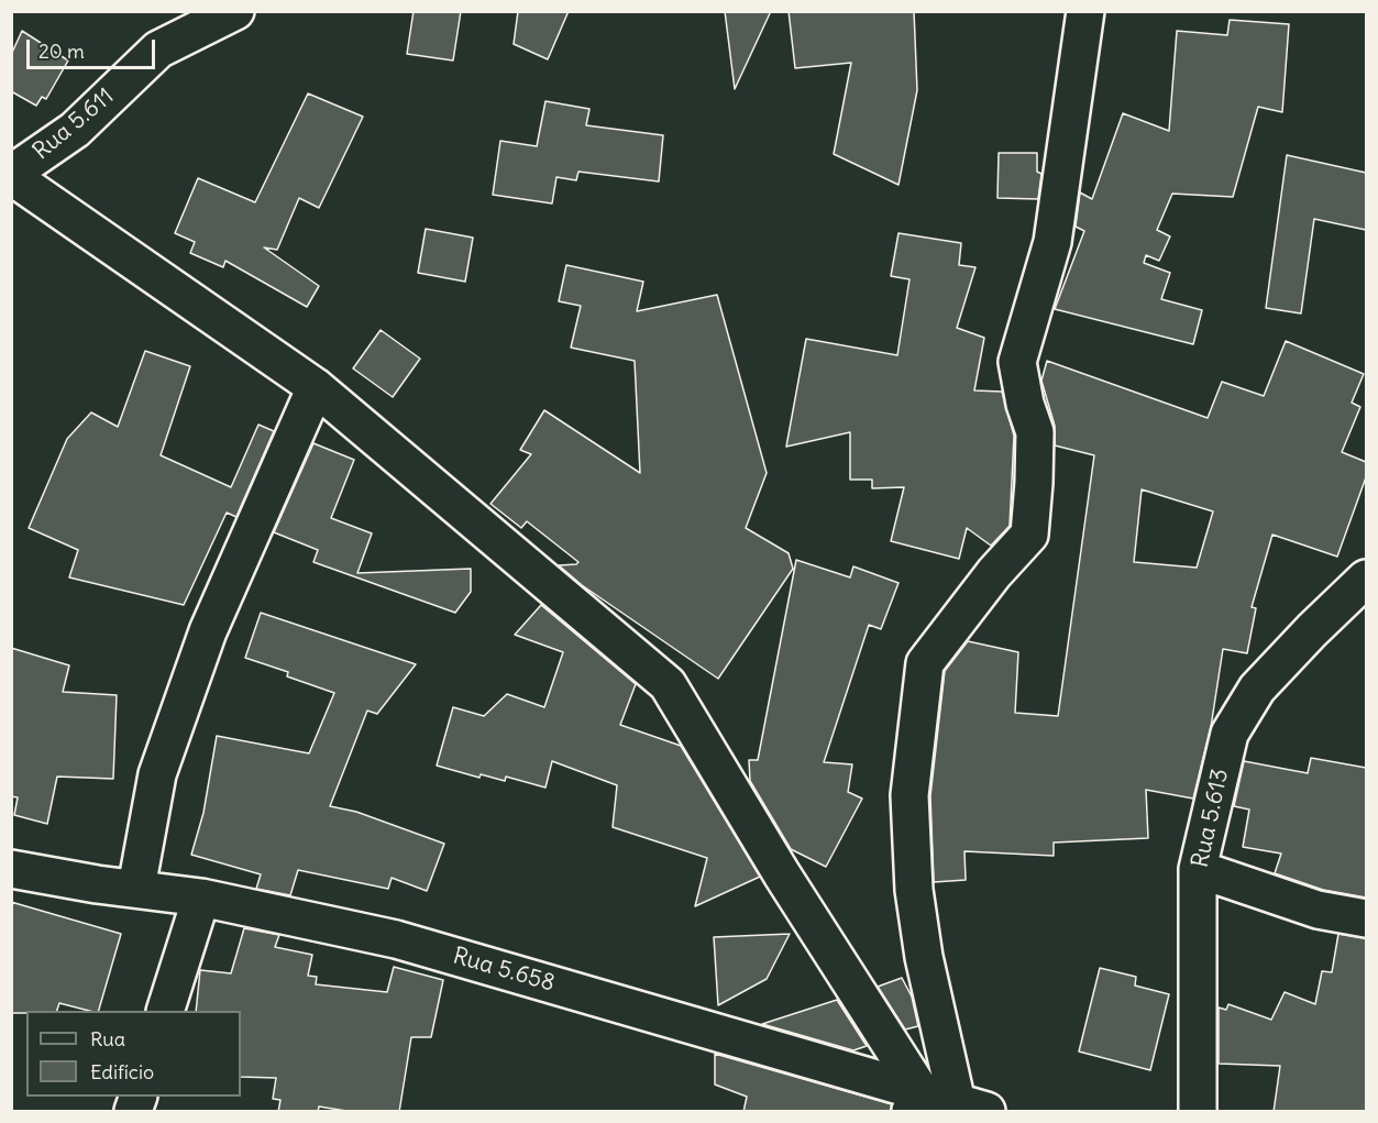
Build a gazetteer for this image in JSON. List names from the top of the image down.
{
  "streets": {
    "street": ["Rua 5.611", "Rua 5.613", "Rua 5.658"]
  },
  "legend": ["Rua", "Edifício"],
  "scale_bar": "20 m"
}
